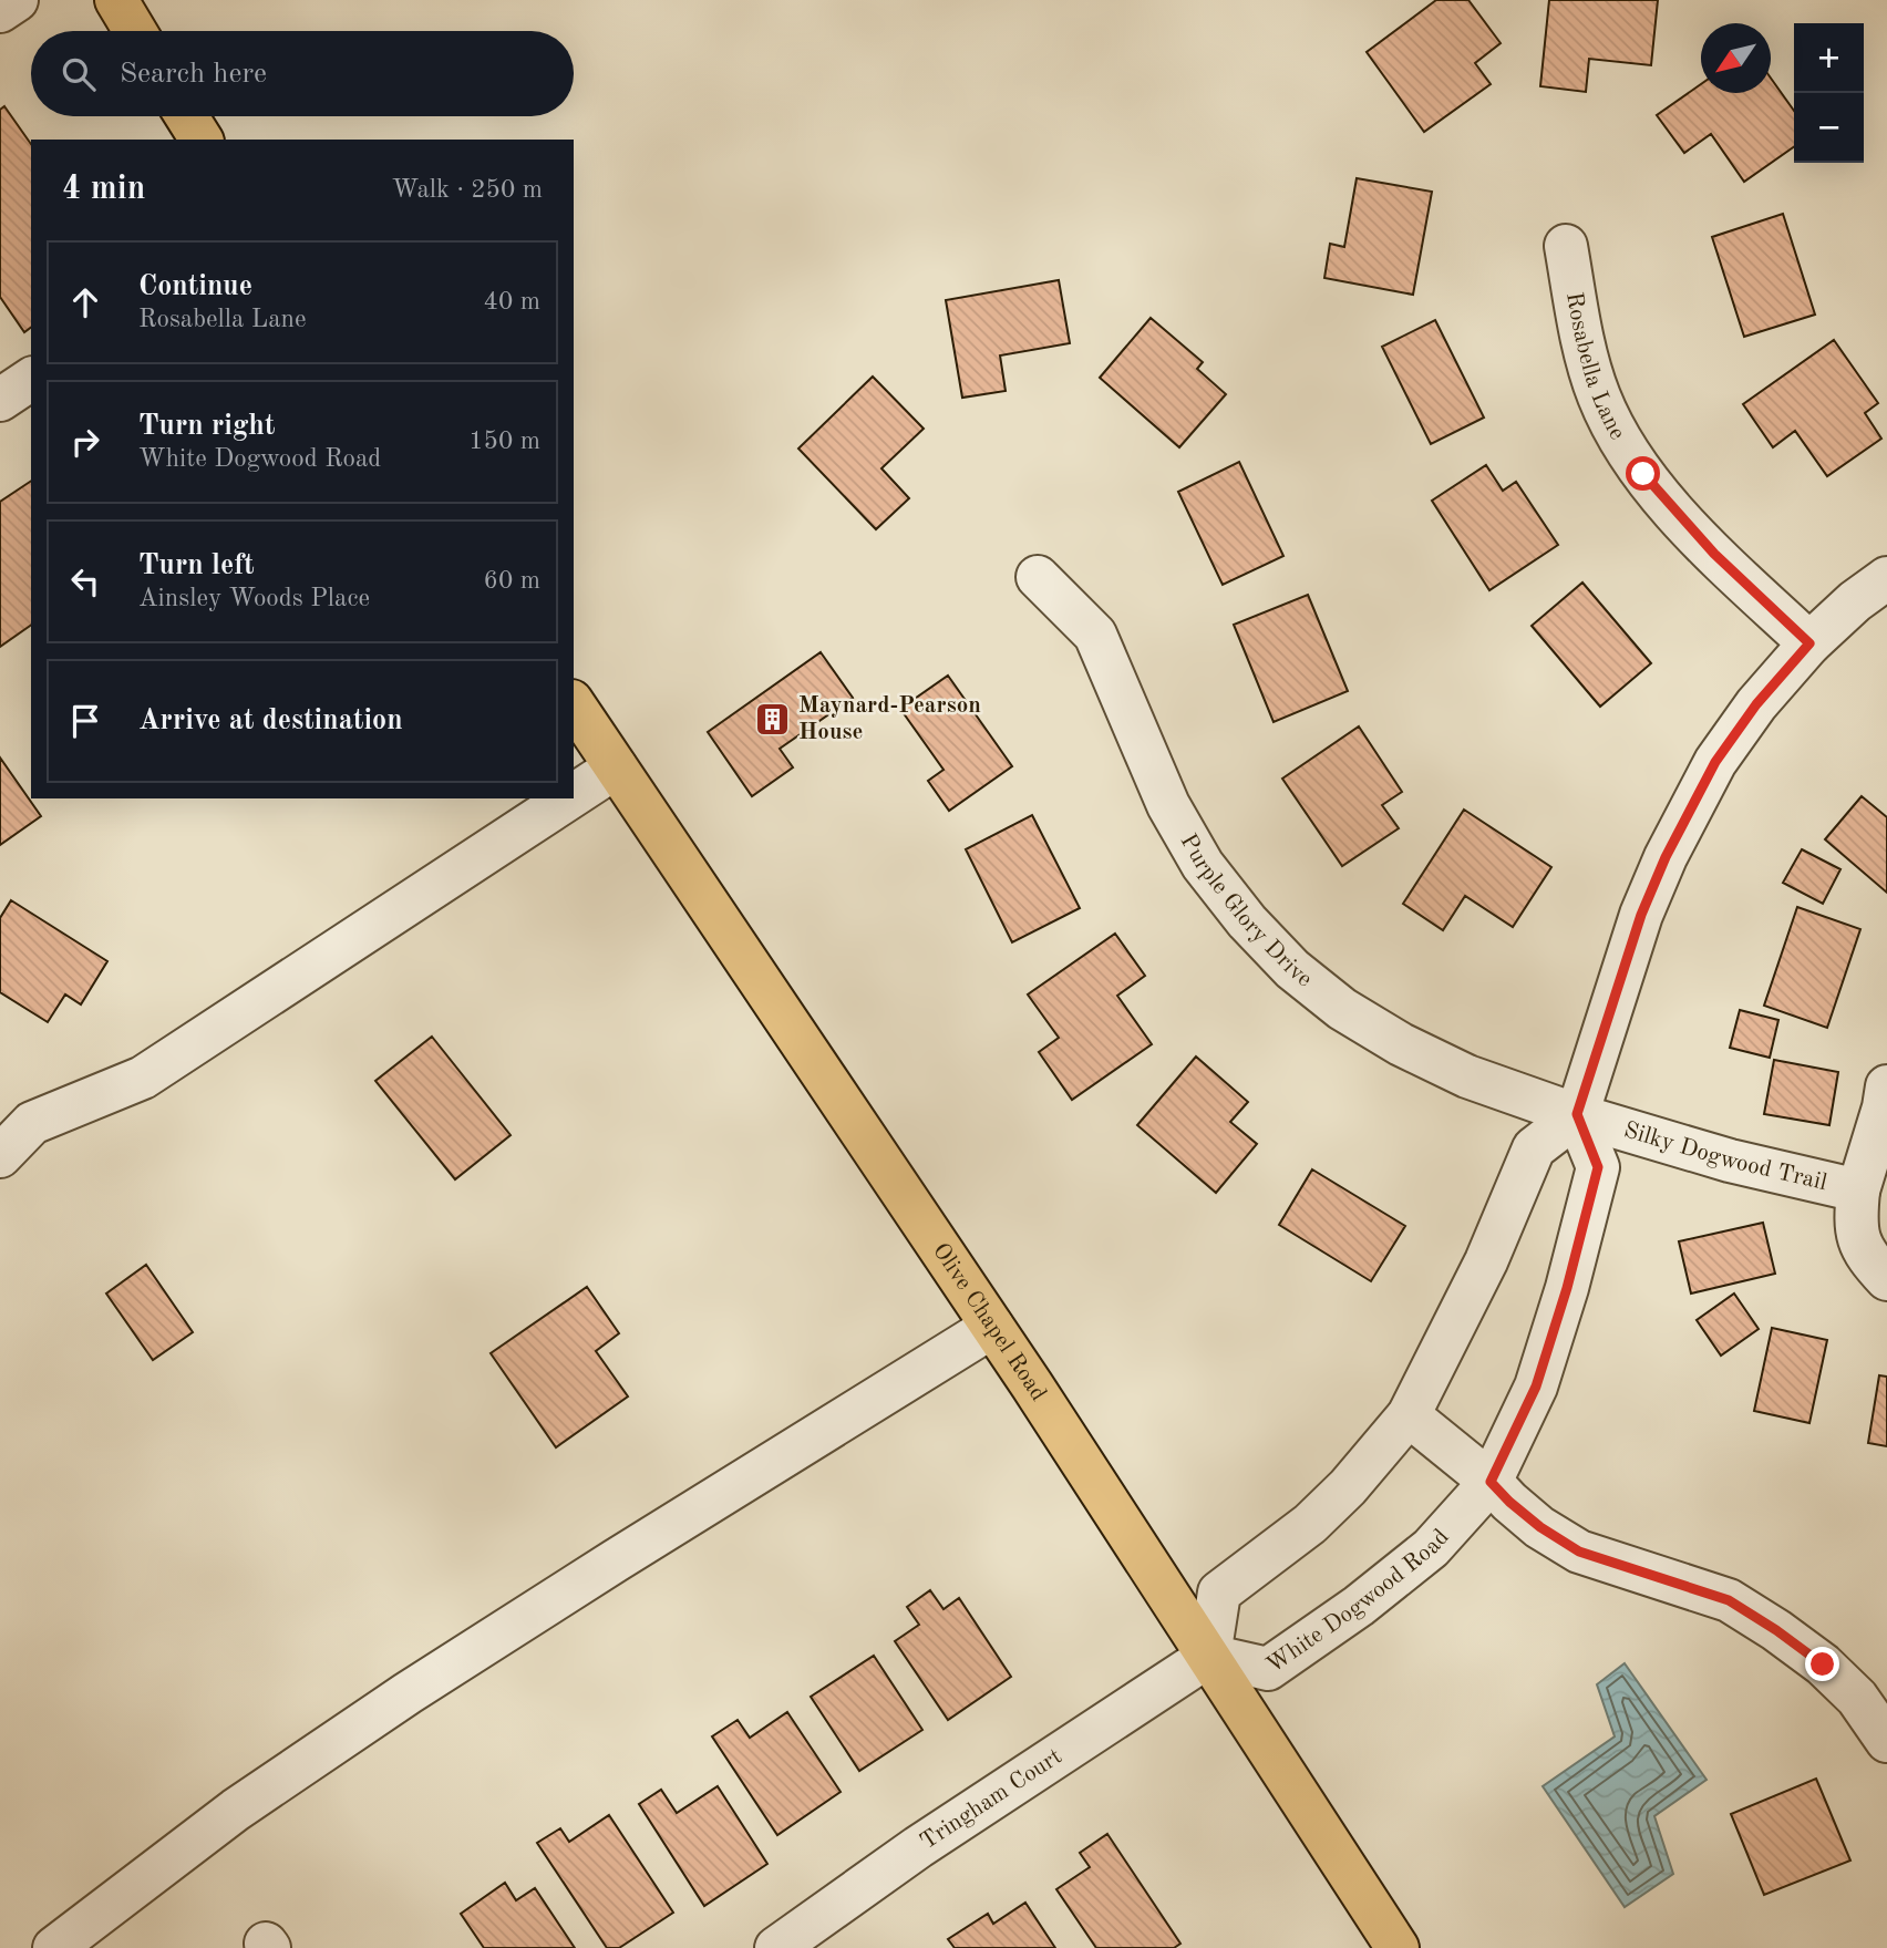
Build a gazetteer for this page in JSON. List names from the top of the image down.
{
  "streets": {
    "main road": ["Olive Chapel Road"],
    "street": [
      "Rosabella Lane",
      "Purple Glory Drive",
      "Silky Dogwood Trail",
      "White Dogwood Road",
      "Tringham Court"
    ]
  },
  "crossings": [
    ["Purple Glory Drive", "Silky Dogwood Trail"],
    ["Purple Glory Drive", "White Dogwood Road"],
    ["Silky Dogwood Trail", "White Dogwood Road"],
    ["Olive Chapel Road", "White Dogwood Road"],
    ["Olive Chapel Road", "Tringham Court"],
    ["White Dogwood Road", "Tringham Court"]
  ],
  "places": {
    "building": ["Maynard-Pearson House"]
  },
  "north": "bottom left",
  "page": {
    "map_buttons": ["+", "−"],
    "search": "Search here",
    "heading": ["4 min", "Walk · 250 m"],
    "list": [
      ["Continue", "Rosabella Lane", "40 m"],
      ["Turn right", "White Dogwood Road", "150 m"],
      ["Turn left", "Ainsley Woods Place", "60 m"],
      "Arrive at destination"
    ]
  }
}
